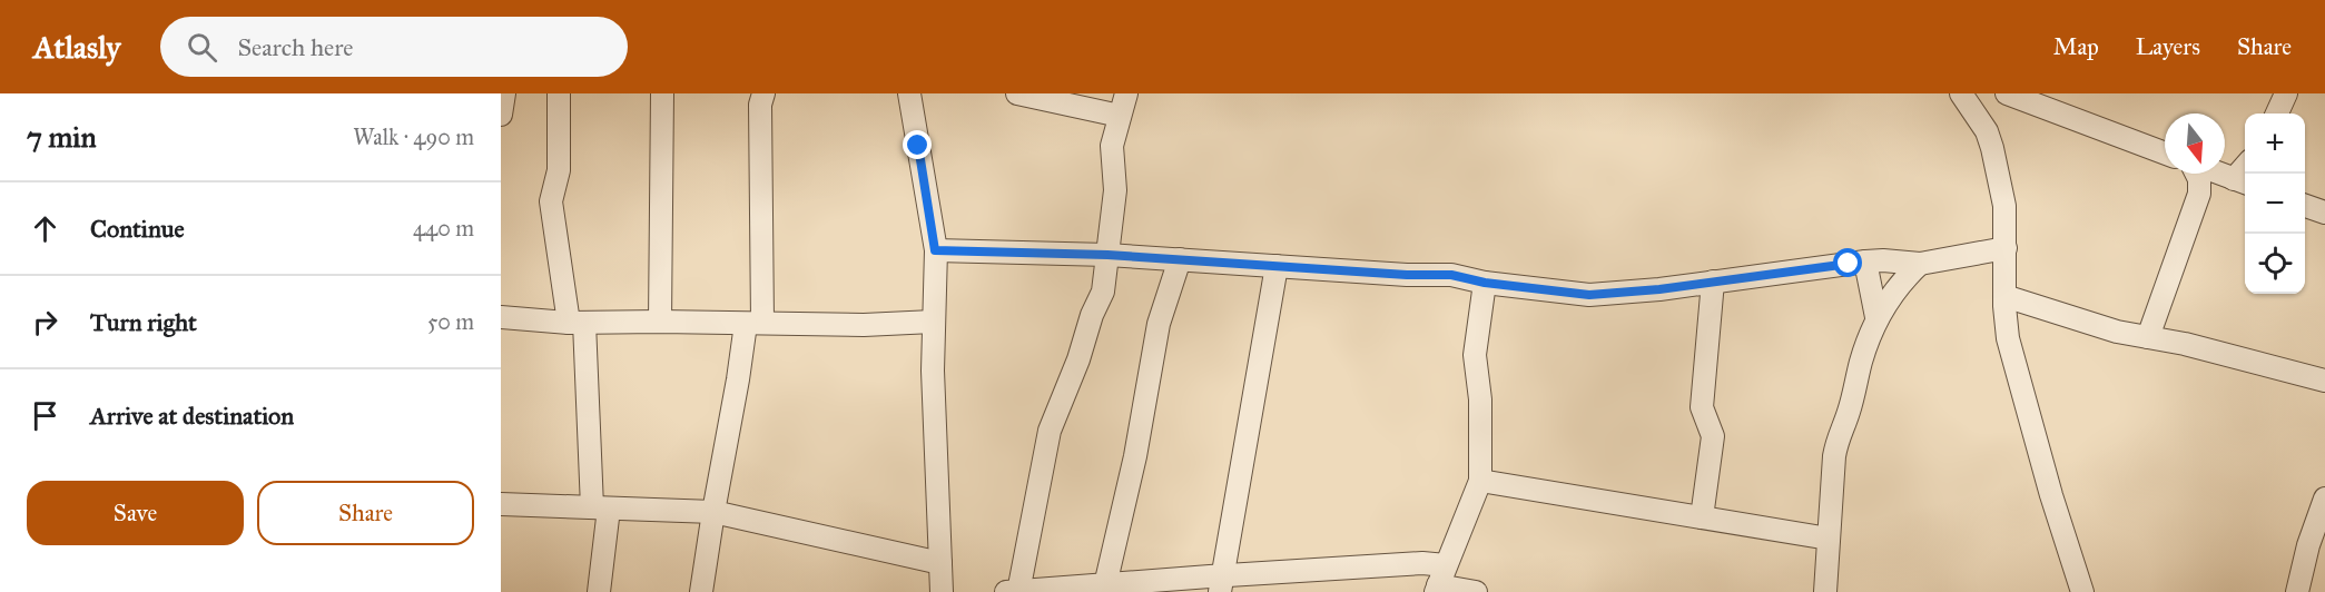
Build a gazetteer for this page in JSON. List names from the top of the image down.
{
  "north": "bottom",
  "page": {
    "header": "Atlasly",
    "search": "Search here",
    "nav": ["Map", "Layers", "Share"],
    "heading": ["7 min", "Walk · 490 m"],
    "map_buttons": ["+", "−"],
    "list": [
      ["Continue", "440 m"],
      ["Turn right", "50 m"],
      "Arrive at destination"
    ],
    "buttons": ["Save", "Share"]
  }
}
